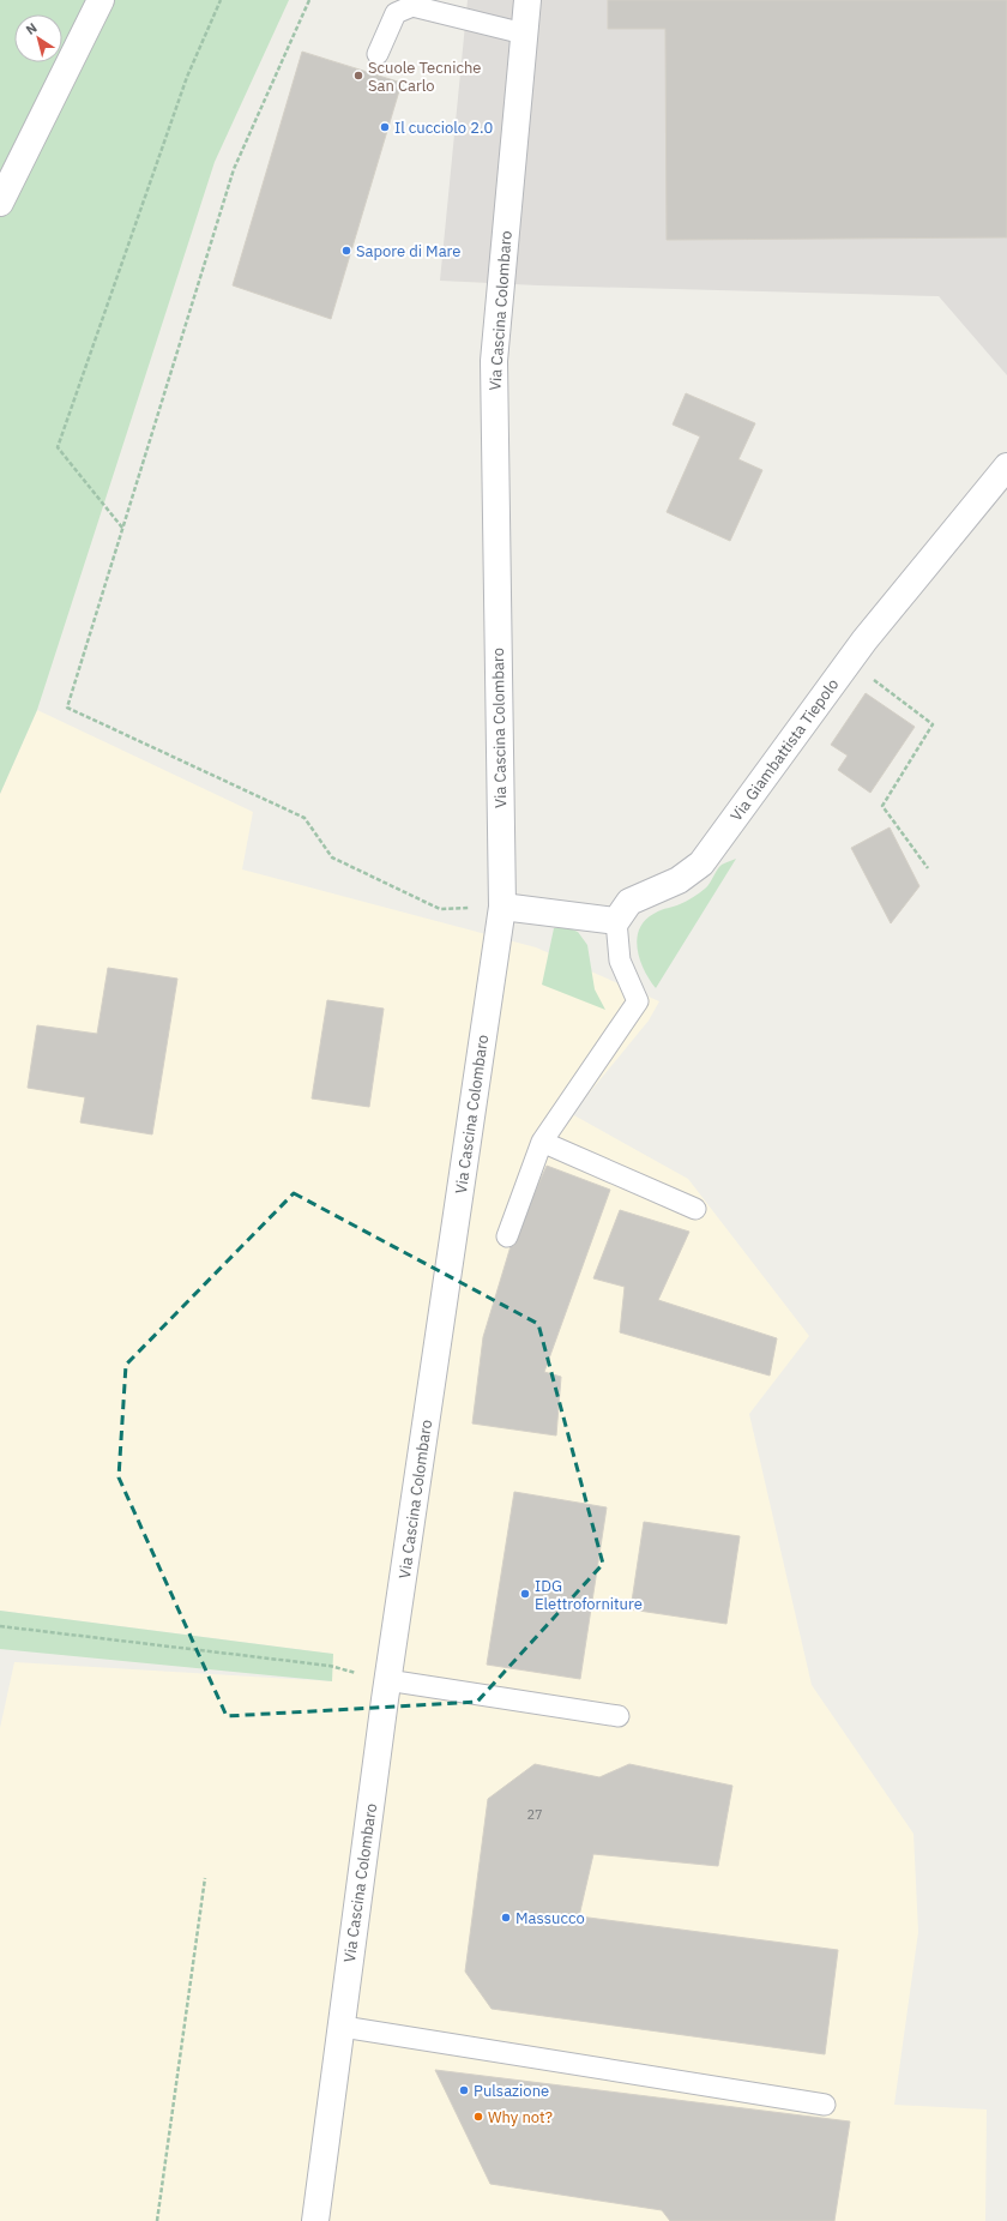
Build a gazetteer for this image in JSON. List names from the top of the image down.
{
  "streets": {
    "main road": ["Via Cascina Colombaro", "Via Giambattista Tiepolo"]
  },
  "places": [
    "Scuole Tecniche San Carlo",
    "Il cucciolo 2.0",
    "Sapore di Mare",
    "IDG Elettroforniture",
    "Massucco",
    "Pulsazione",
    "Why not?"
  ],
  "house_numbers": ["27"],
  "north": "top left"
}
